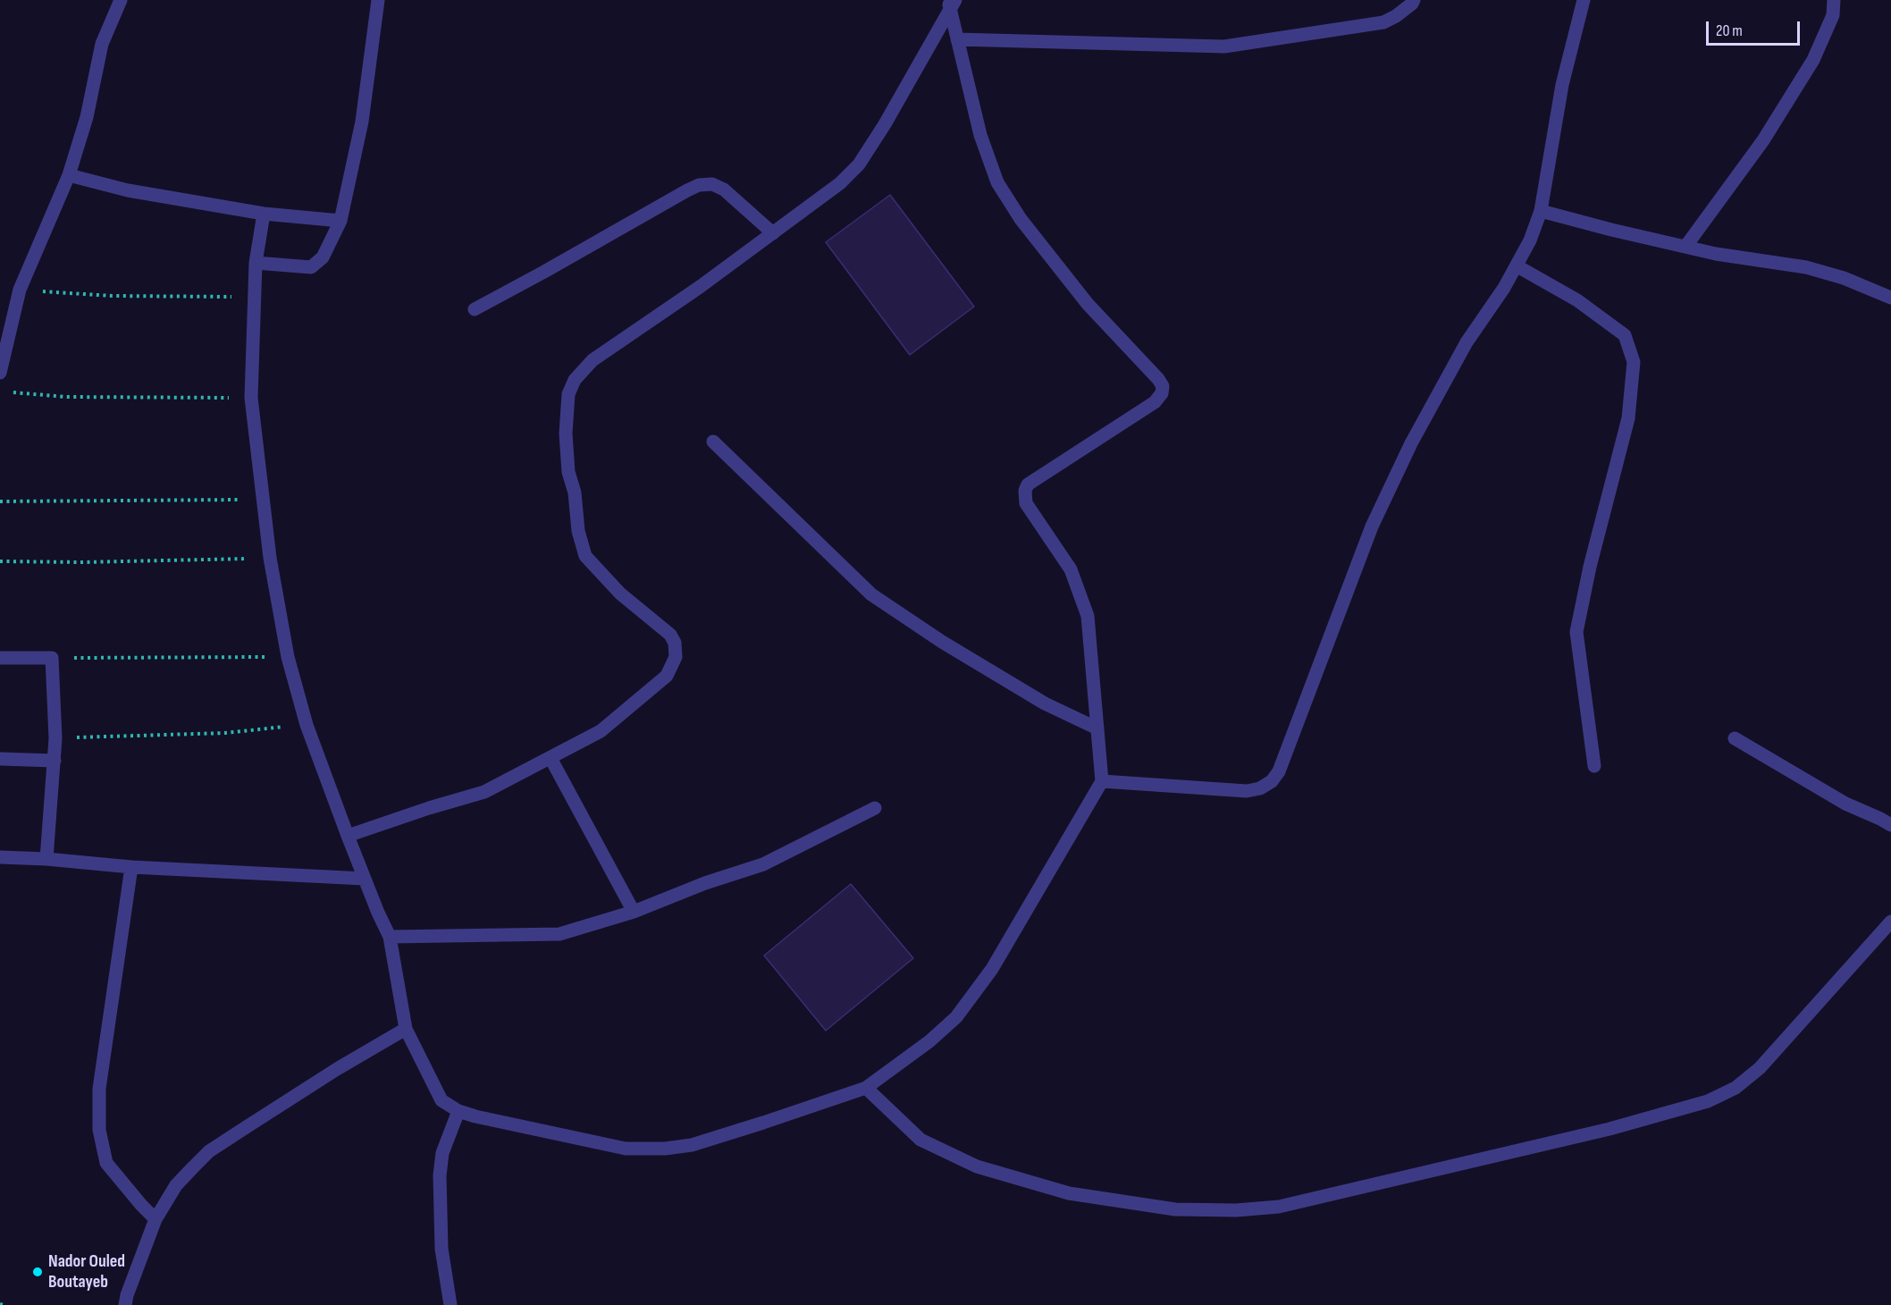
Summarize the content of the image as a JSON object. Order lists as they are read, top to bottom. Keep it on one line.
{"places":["Nador Ouled Boutayeb"],"scale_bar":"20 m"}
